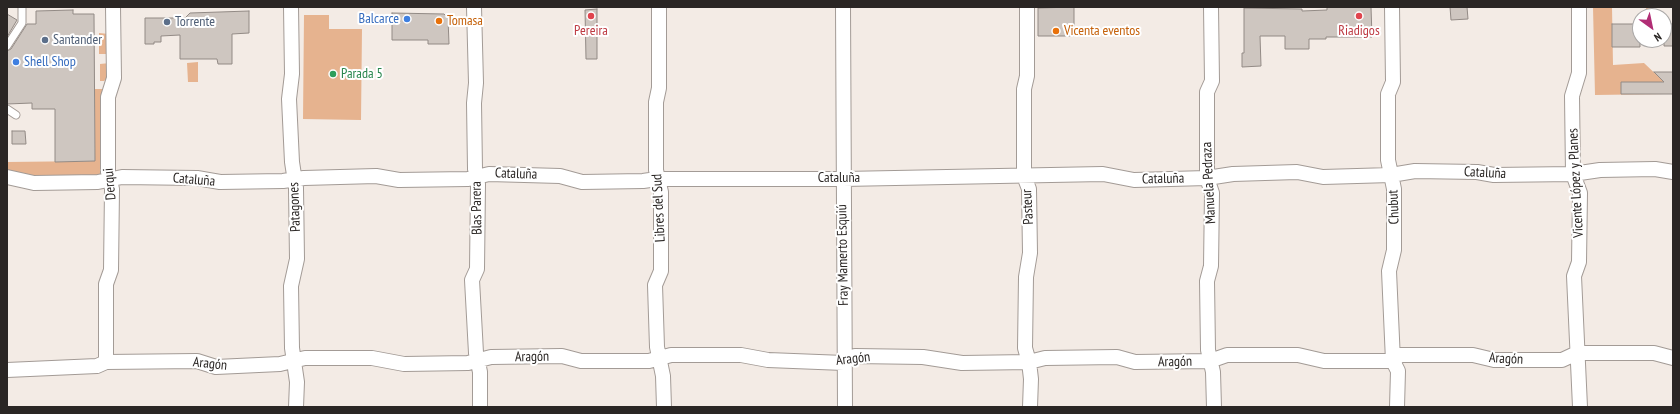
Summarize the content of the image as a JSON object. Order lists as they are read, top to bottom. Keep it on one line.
{"streets":{"street":["Cataluña","Manuela Pedraza","Vicente López y Planes","Derqui","Patagones","Pasteur","Chubut","Blas Parera","Libres del Sud","Fray Mamerto Esquiú","Aragón"]},"crossings":[["Cataluña","Manuela Pedraza"],["Cataluña","Vicente López y Planes"],["Cataluña","Derqui"],["Cataluña","Patagones"],["Cataluña","Pasteur"],["Cataluña","Chubut"],["Cataluña","Blas Parera"],["Cataluña","Libres del Sud"],["Cataluña","Fray Mamerto Esquiú"],["Manuela Pedraza","Aragón"],["Vicente López y Planes","Aragón"],["Derqui","Aragón"],["Patagones","Aragón"],["Pasteur","Aragón"],["Chubut","Aragón"],["Blas Parera","Aragón"],["Libres del Sud","Aragón"],["Fray Mamerto Esquiú","Aragón"]],"places":["Pereira","Riadigos","Balcarce","Tomasa","Torrente","Vicenta eventos","Santander","Shell Shop","Parada 5"],"north":"bottom right"}
